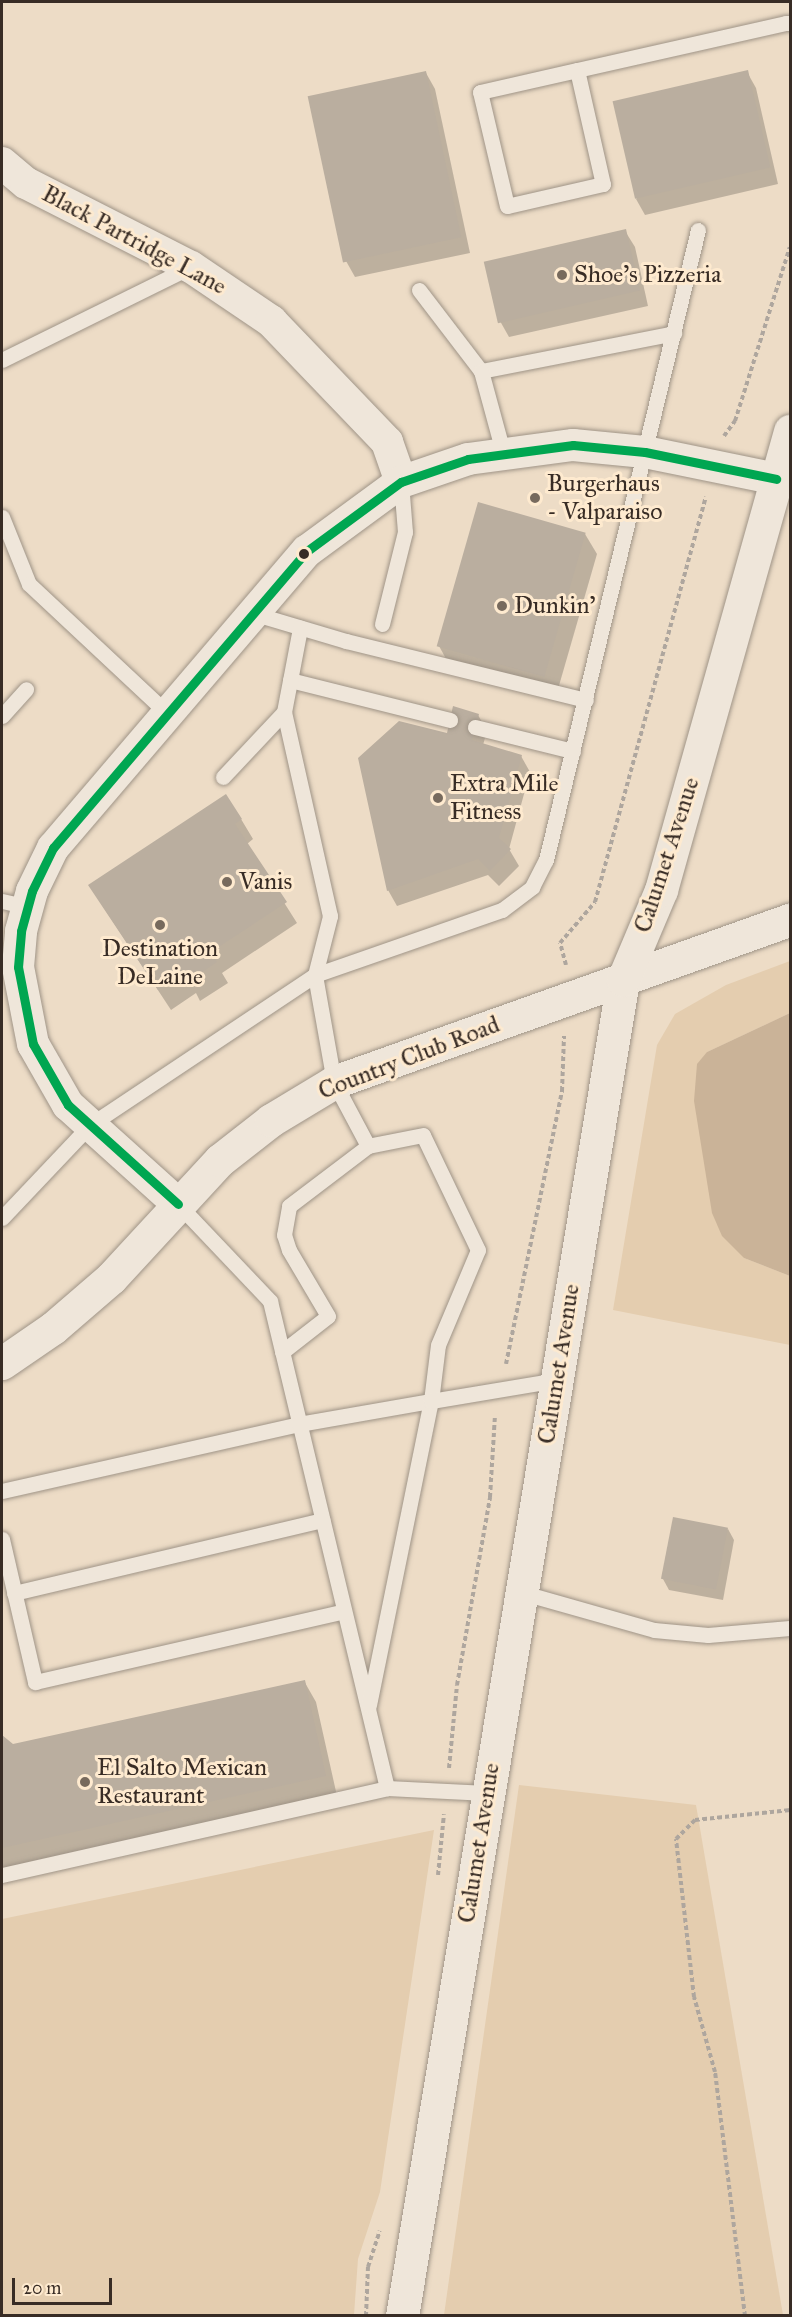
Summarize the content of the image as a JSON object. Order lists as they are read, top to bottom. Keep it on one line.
{"streets":{"main road":["Calumet Avenue","Country Club Road"],"street":["Black Partridge Lane"]},"crossings":[["Calumet Avenue","Country Club Road"]],"places":["Shoe's Pizzeria","Burgerhaus - Valparaiso","Dunkin'","Extra Mile Fitness","Vanis","Destination DeLaine","El Salto Mexican Restaurant"],"scale_bar":"20 m"}
